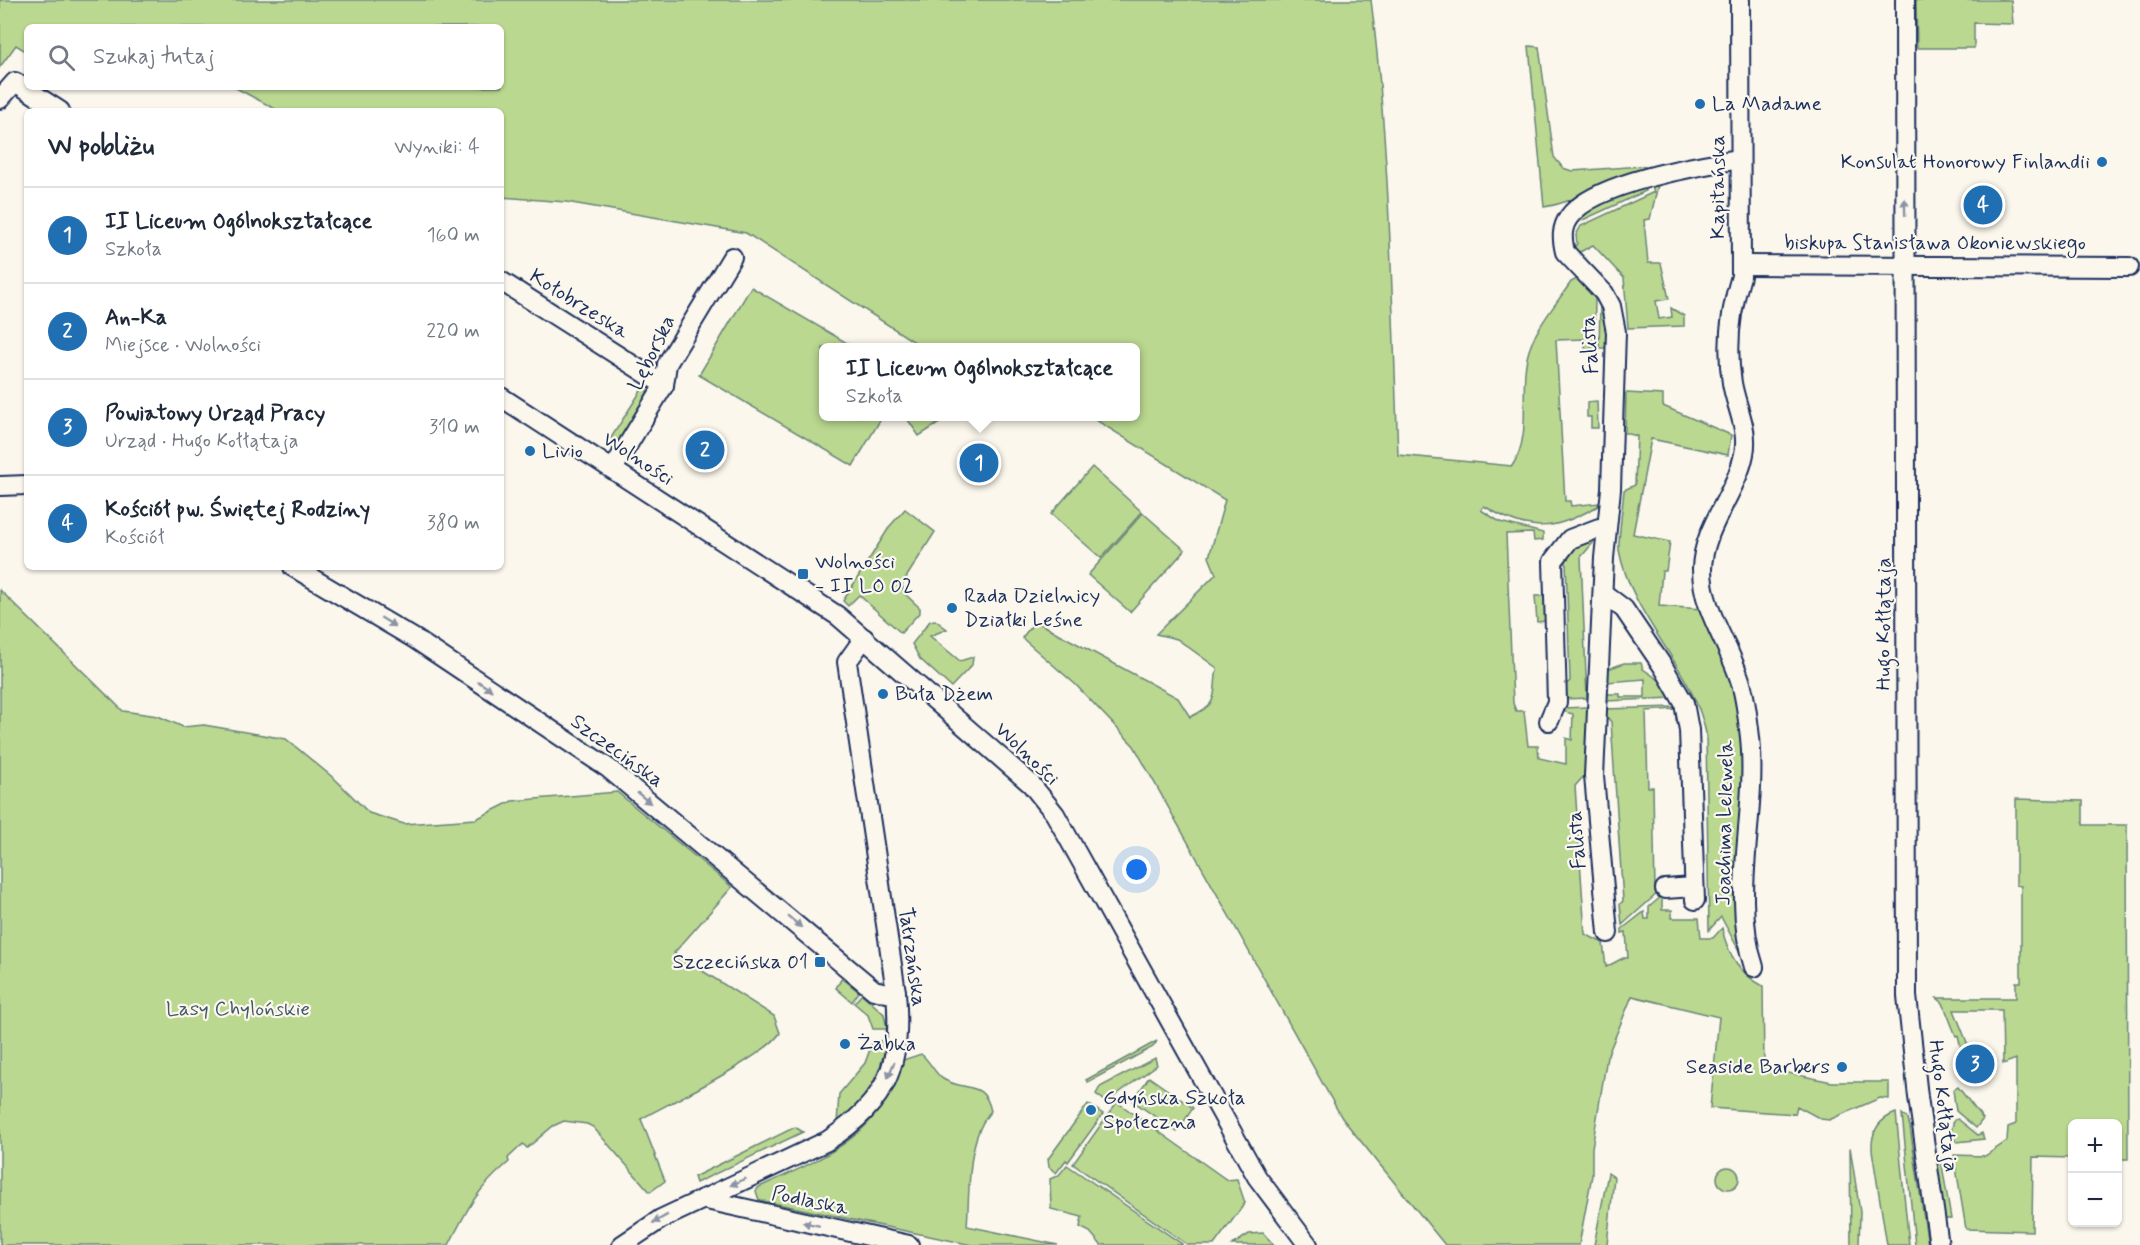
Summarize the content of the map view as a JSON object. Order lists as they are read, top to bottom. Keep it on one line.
{"streets":{"street":["Kapitańska","biskupa Stanisława Okoniewskiego","Kołobrzeska","Falista","Lęborska","Wolności","Hugo Kołłątaja","Szczecińska","Joachima Lelewela","Tatrzańska","Podlaska"]},"crossings":[["Kapitańska","biskupa Stanisława Okoniewskiego"],["Kapitańska","Falista"],["Kapitańska","Joachima Lelewela"],["biskupa Stanisława Okoniewskiego","Hugo Kołłątaja"],["biskupa Stanisława Okoniewskiego","Joachima Lelewela"],["Kołobrzeska","Lęborska"],["Falista","Joachima Lelewela"],["Lęborska","Wolności"],["Wolności","Tatrzańska"],["Szczecińska","Tatrzańska"],["Tatrzańska","Podlaska"]],"one_way":["Szczecińska","Tatrzańska","Podlaska"],"parks":["Lasy Chylońskie"],"places":{"other":["La Madame","Konsulat Honorowy Finlandii","Livio","Rada Dzielnicy Działki Leśne","Buła Dżem","Żabka","Seaside Barbers","Gdyńska Szkoła Społeczna"],"transit":["Wolności - II LO 02","Szczecińska 01"]},"page":{"search":"Szukaj tutaj","heading":["W pobliżu","Wyniki: 4"],"pins":["4","2","1","3"],"list":[{"mark":"1","name":"II Liceum Ogólnokształcące","note":"Szkoła","value":"160 m"},{"mark":"2","name":"An-Ka","note":"Miejsce · Wolności","value":"220 m"},{"mark":"3","name":"Powiatowy Urząd Pracy","note":"Urząd · Hugo Kołłątaja","value":"310 m"},{"mark":"4","name":"Kościół pw. Świętej Rodziny","note":"Kościół","value":"380 m"}],"popup":["II Liceum Ogólnokształcące","Szkoła"],"map_buttons":["+","−"]}}
